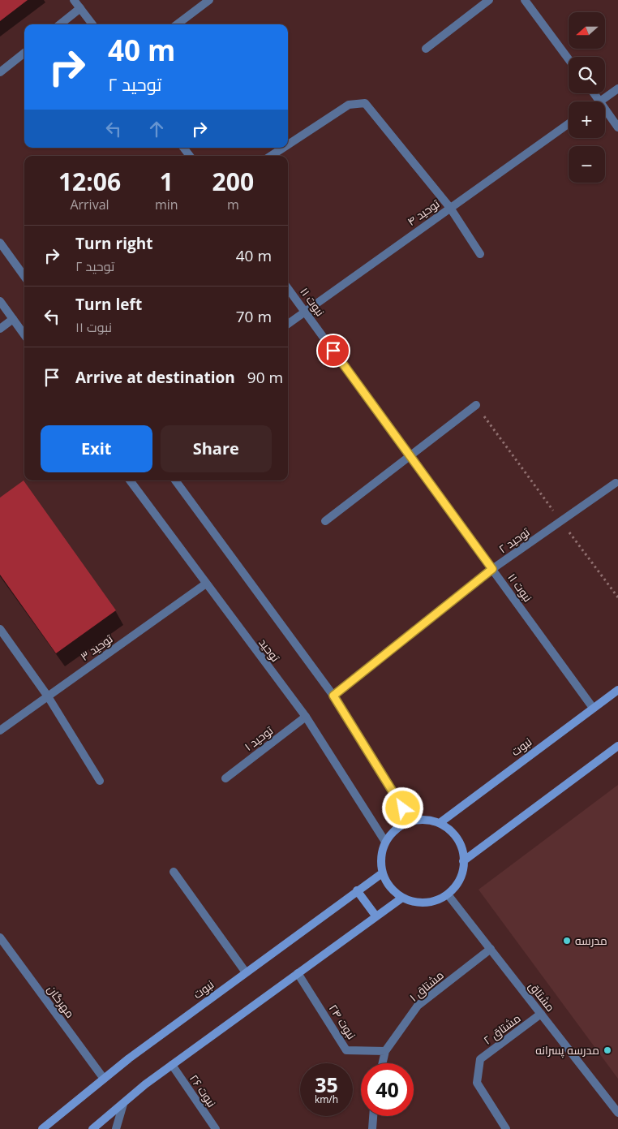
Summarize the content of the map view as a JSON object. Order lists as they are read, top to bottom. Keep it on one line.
{"streets":{"main road":["نبوت"],"street":["توحید ۴","نبوت ۱۱","توحید ۲","توحید ۳","توحید","توحید ۱","مشتاق ۱","مشتاق","مهرگان","نبوت ۲۴","مشتاق ۲","نبوت ۲۶"]},"crossings":[["توحید ۴","نبوت ۱۱"],["نبوت ۱۱","توحید ۲"],["نبوت ۱۱","نبوت"],["توحید ۳","توحید"],["توحید","توحید ۱"],["توحید","نبوت"],["توحید","مشتاق"],["نبوت","مشتاق"],["نبوت","مهرگان"],["مشتاق ۱","مشتاق"],["مشتاق ۱","نبوت ۲۴"],["مشتاق","مشتاق ۲"]],"places":["مدرسه","مدرسه پسرانه"],"north":"left","page":{"map_buttons":["+","−"],"turn":["40 m","توحید ۲"],"eta":["12:06","Arrival","1","min","200","m"],"list":[{"name":"Turn right","note":"توحید ۲","value":"40 m"},{"name":"Turn left","note":"نبوت ۱۱","value":"70 m"},{"name":"Arrive at destination","value":"90 m"}],"buttons":["Exit","Share"],"speed":"35 km/h","limit":"40"}}
